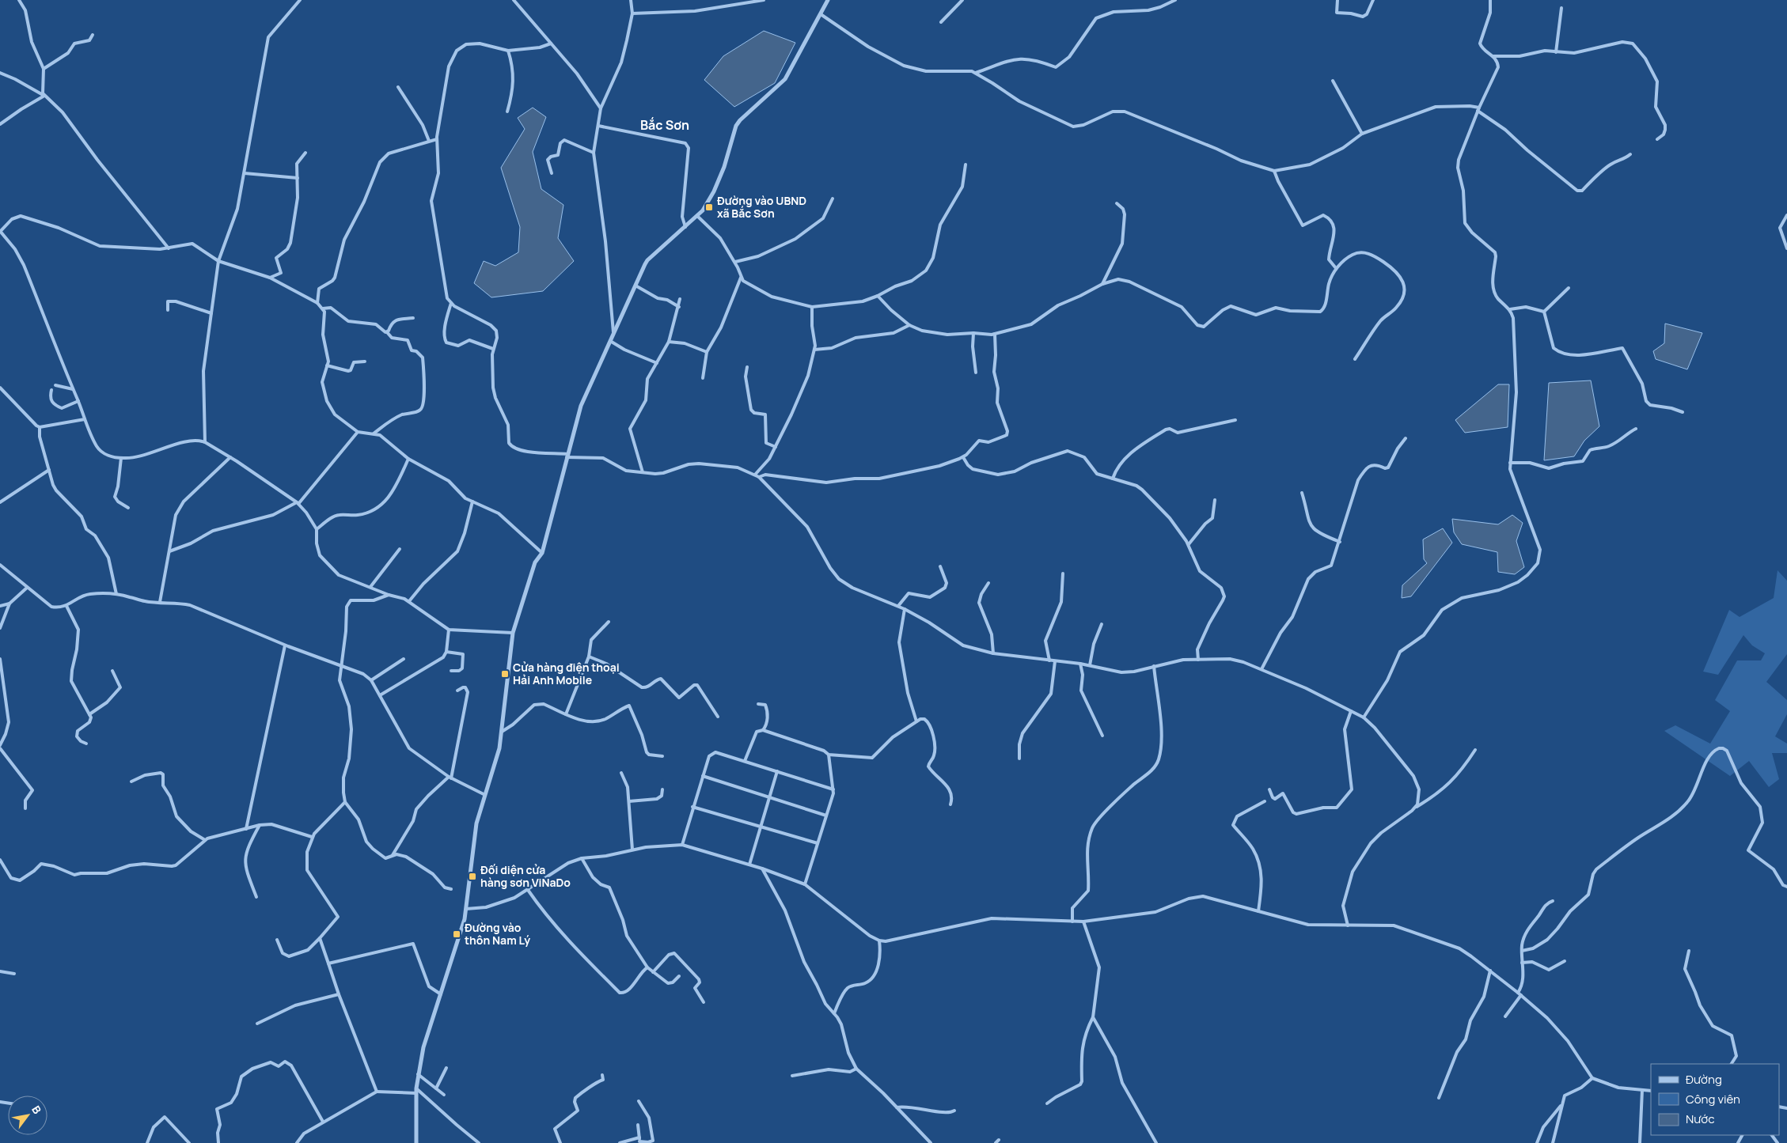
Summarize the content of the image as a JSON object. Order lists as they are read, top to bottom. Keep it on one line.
{"districts":["Bắc Sơn"],"places":{"transit":["Đường vào UBND xã Bắc Sơn","Cửa hàng điện thoại Hải Anh Mobile","Đối diện cửa hàng sơn ViNaDo","Đường vào thôn Nam Lý"]},"legend":["Đường","Công viên","Nước"],"north":"top right"}
